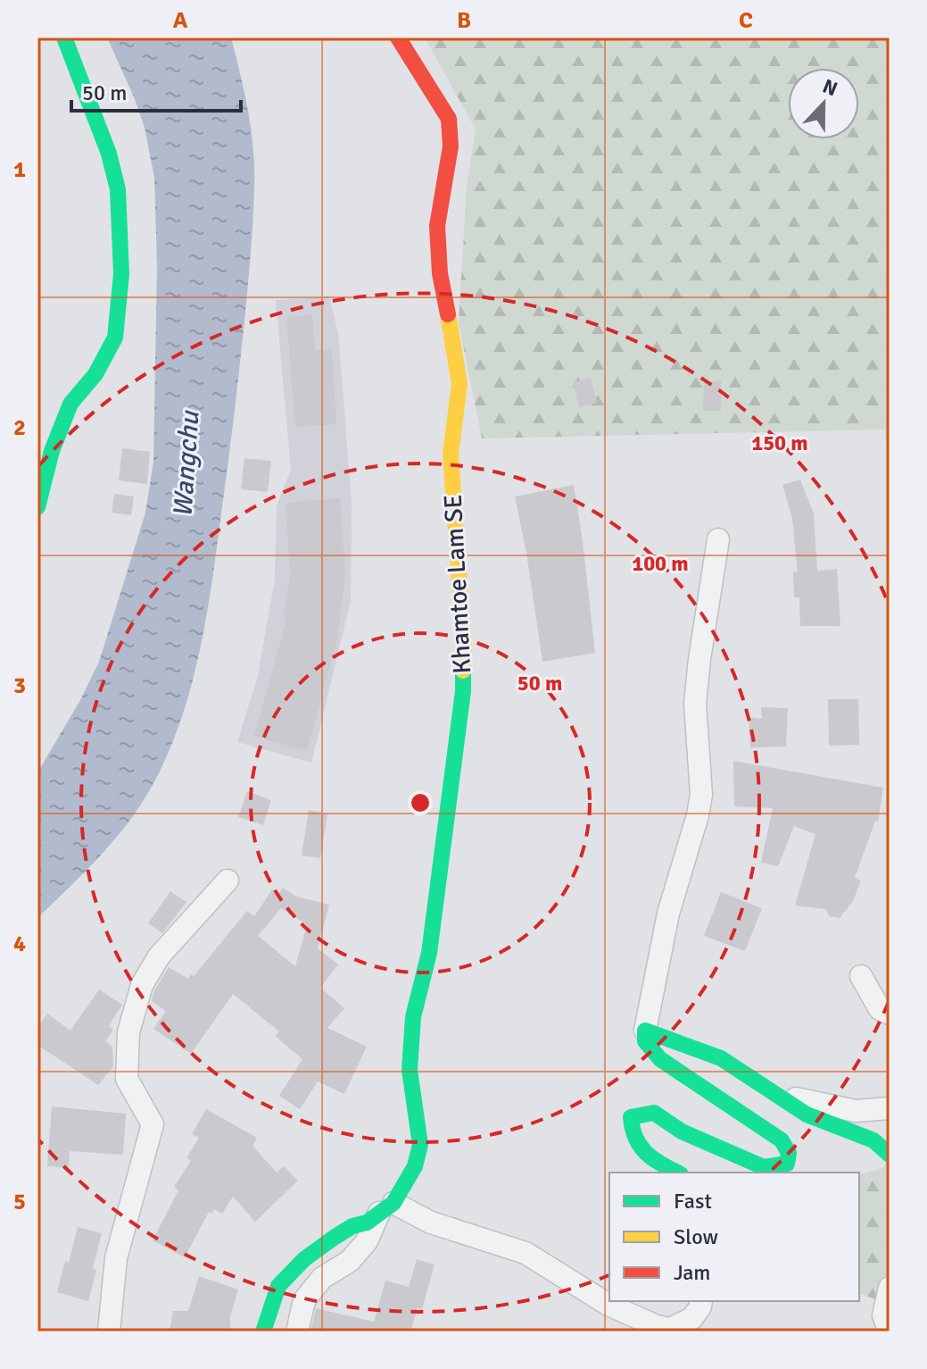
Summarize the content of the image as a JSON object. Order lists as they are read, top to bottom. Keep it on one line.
{"streets":{"main road":["Khamtoe Lam SE"]},"water":["Wangchu"],"legend":["Fast","Slow","Jam"],"scale_bar":"50 m","north":"top","grid":{"columns":["A","B","C"],"rows":["1","2","3","4","5"]},"rings":["150 m","100 m","50 m"]}
